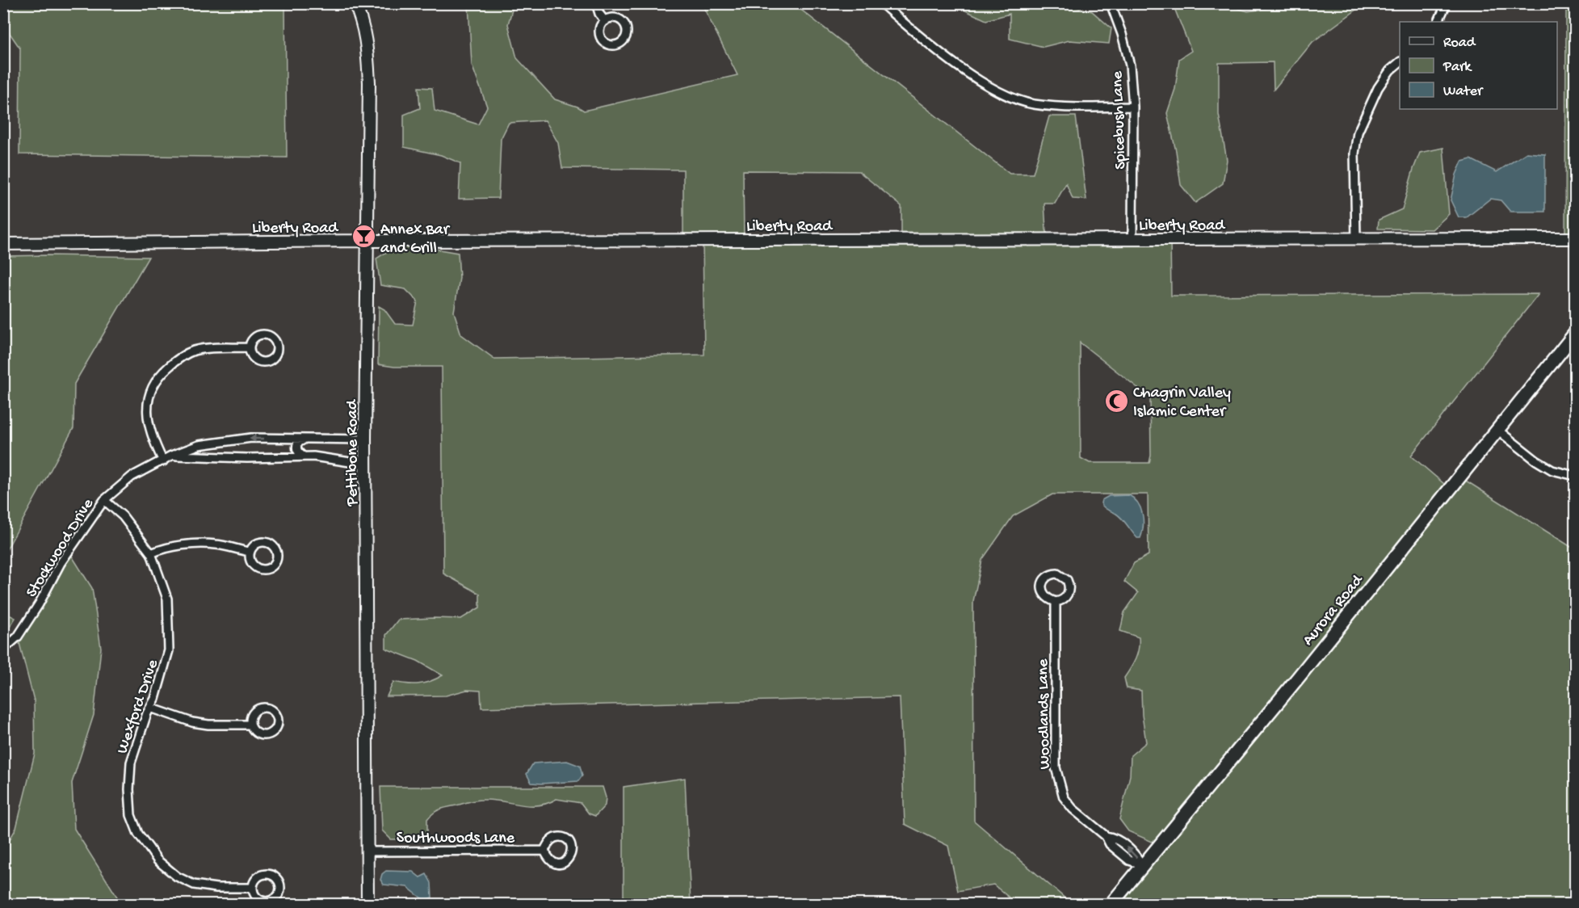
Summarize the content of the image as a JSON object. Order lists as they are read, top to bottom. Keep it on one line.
{"streets":{"main road":["Aurora Road"],"street":["Spicebush Lane","Liberty Road","Pettibone Road","Stockwood Drive","Wexford Drive","Woodlands Lane","Southwoods Lane"]},"crossings":[["Spicebush Lane","Liberty Road"],["Liberty Road","Pettibone Road"],["Pettibone Road","Stockwood Drive"],["Pettibone Road","Southwoods Lane"],["Stockwood Drive","Wexford Drive"],["Aurora Road","Woodlands Lane"]],"places":{"bar":["Annex Bar and Grill"],"mosque":["Chagrin Valley Islamic Center"]},"legend":["Road","Park","Water"]}
